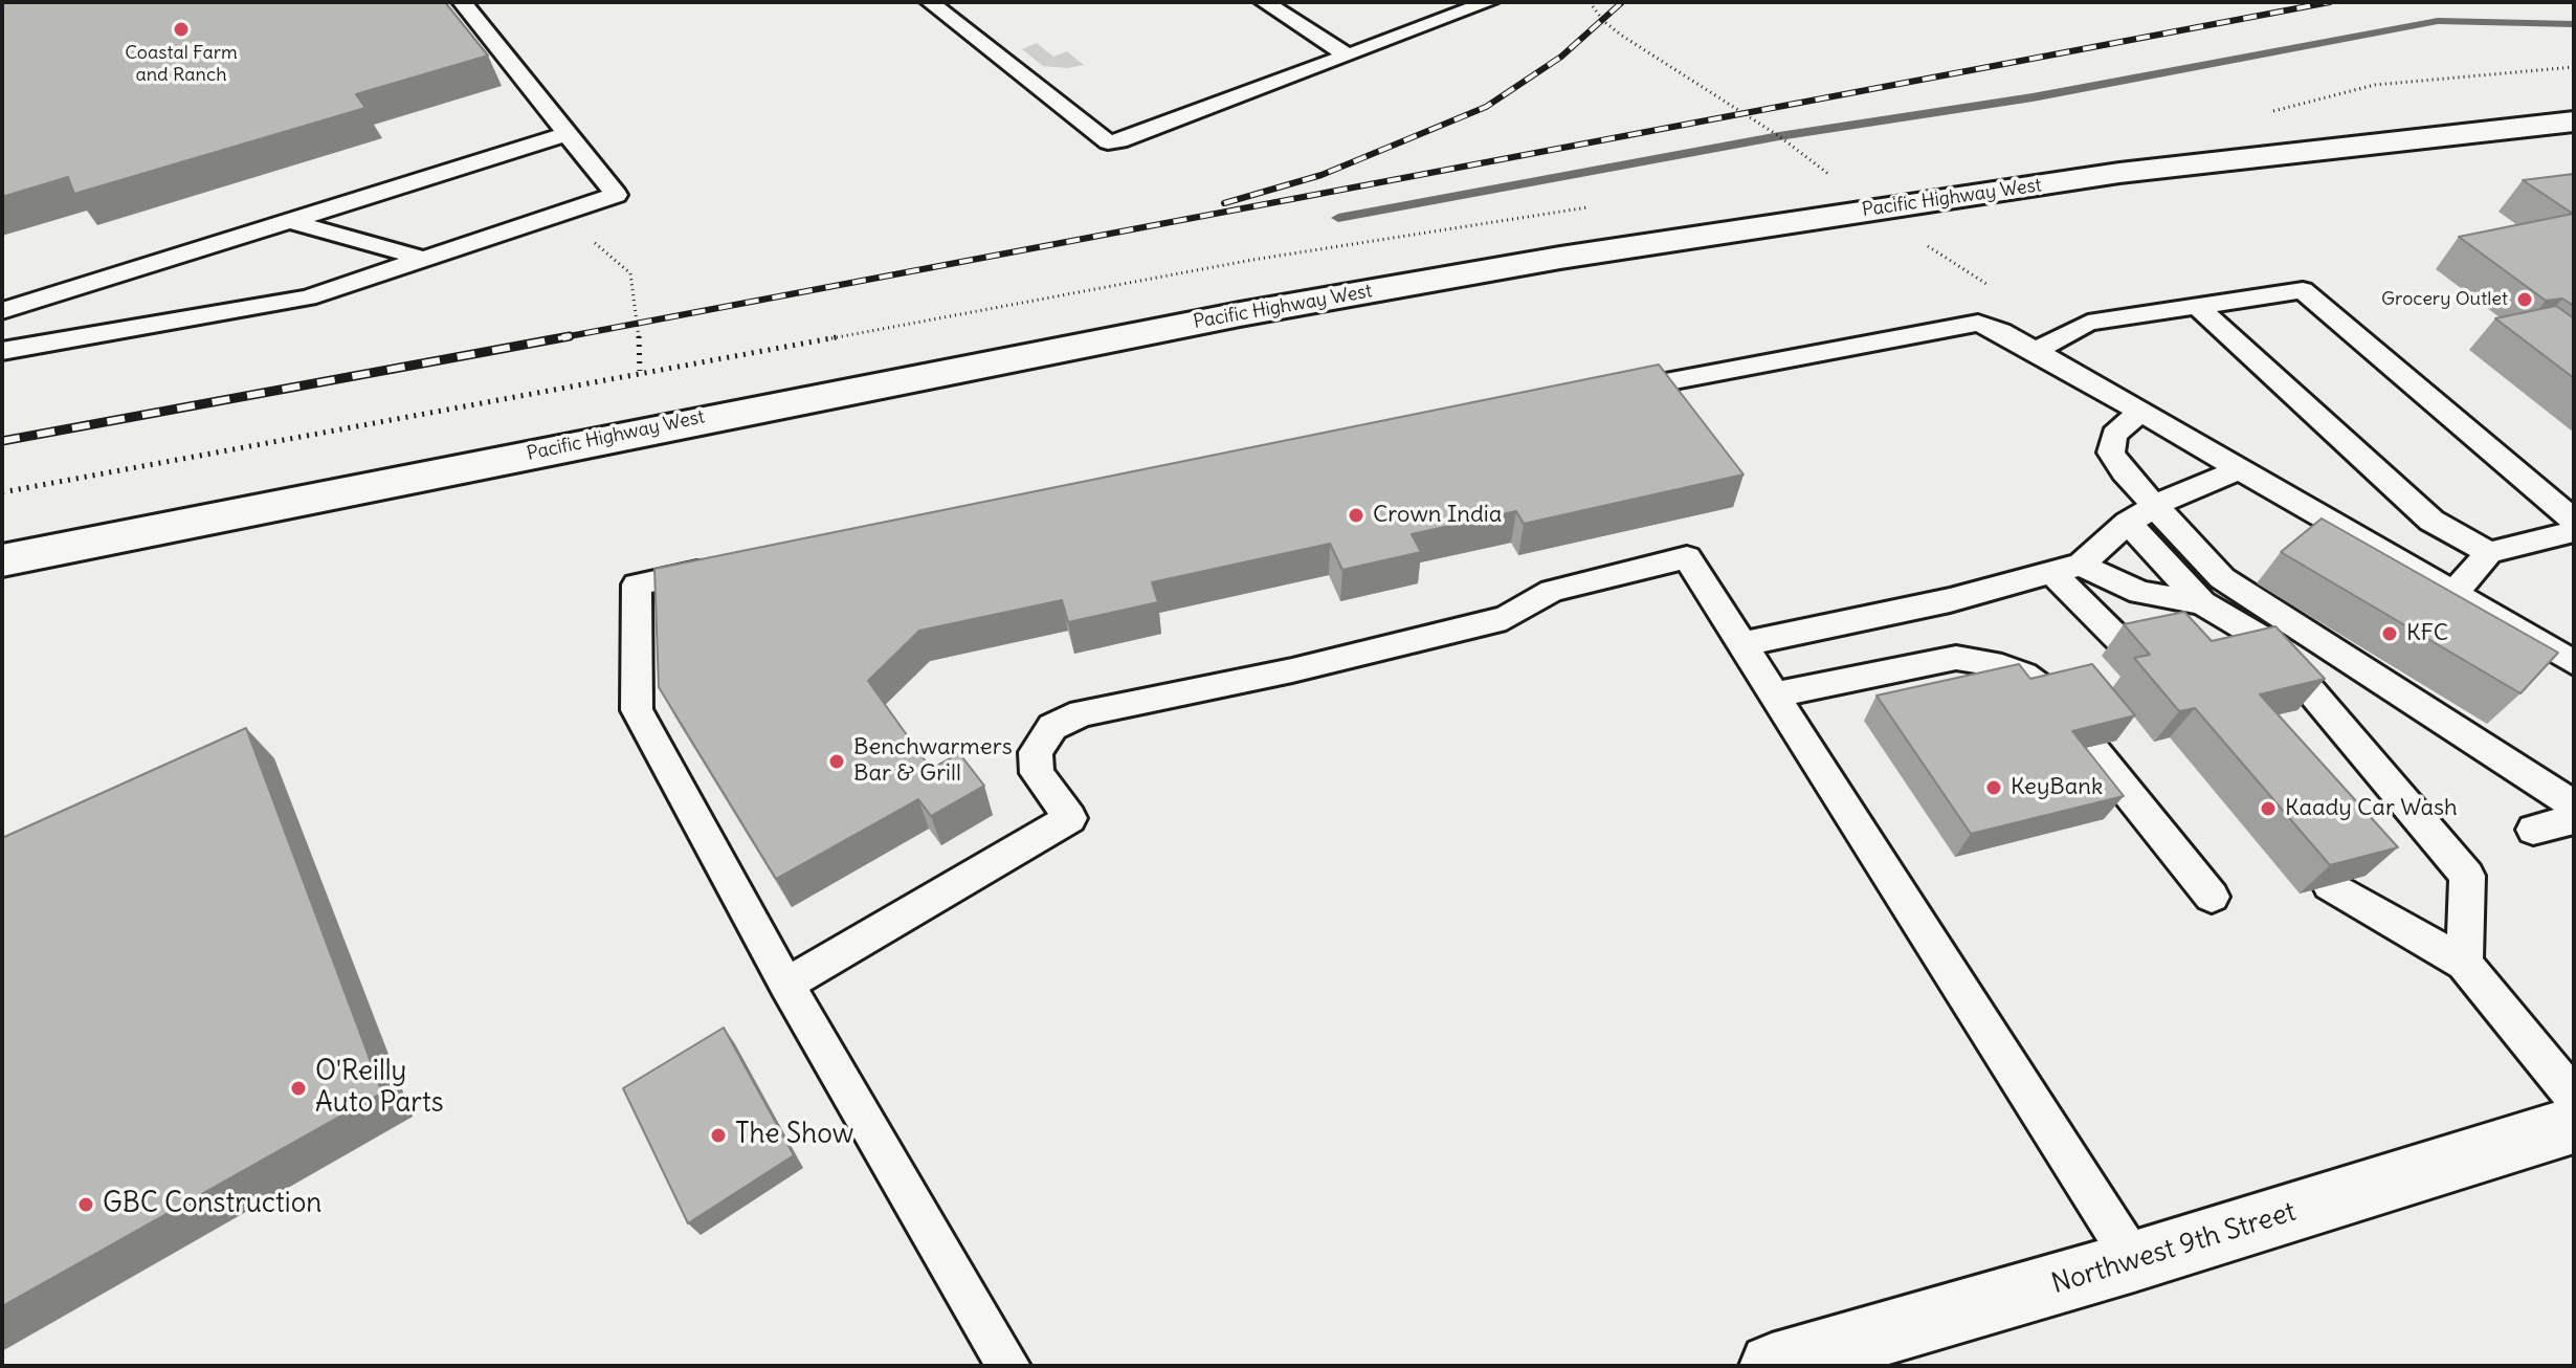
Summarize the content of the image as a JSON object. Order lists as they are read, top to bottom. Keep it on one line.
{"streets":{"main road":["Pacific Highway West","Northwest 9th Street"]},"places":["Coastal Farm and Ranch","Grocery Outlet","Crown India","KFC","Benchwarmers Bar & Grill","KeyBank","Kaady Car Wash","O'Reilly Auto Parts","The Show","GBC Construction"]}
